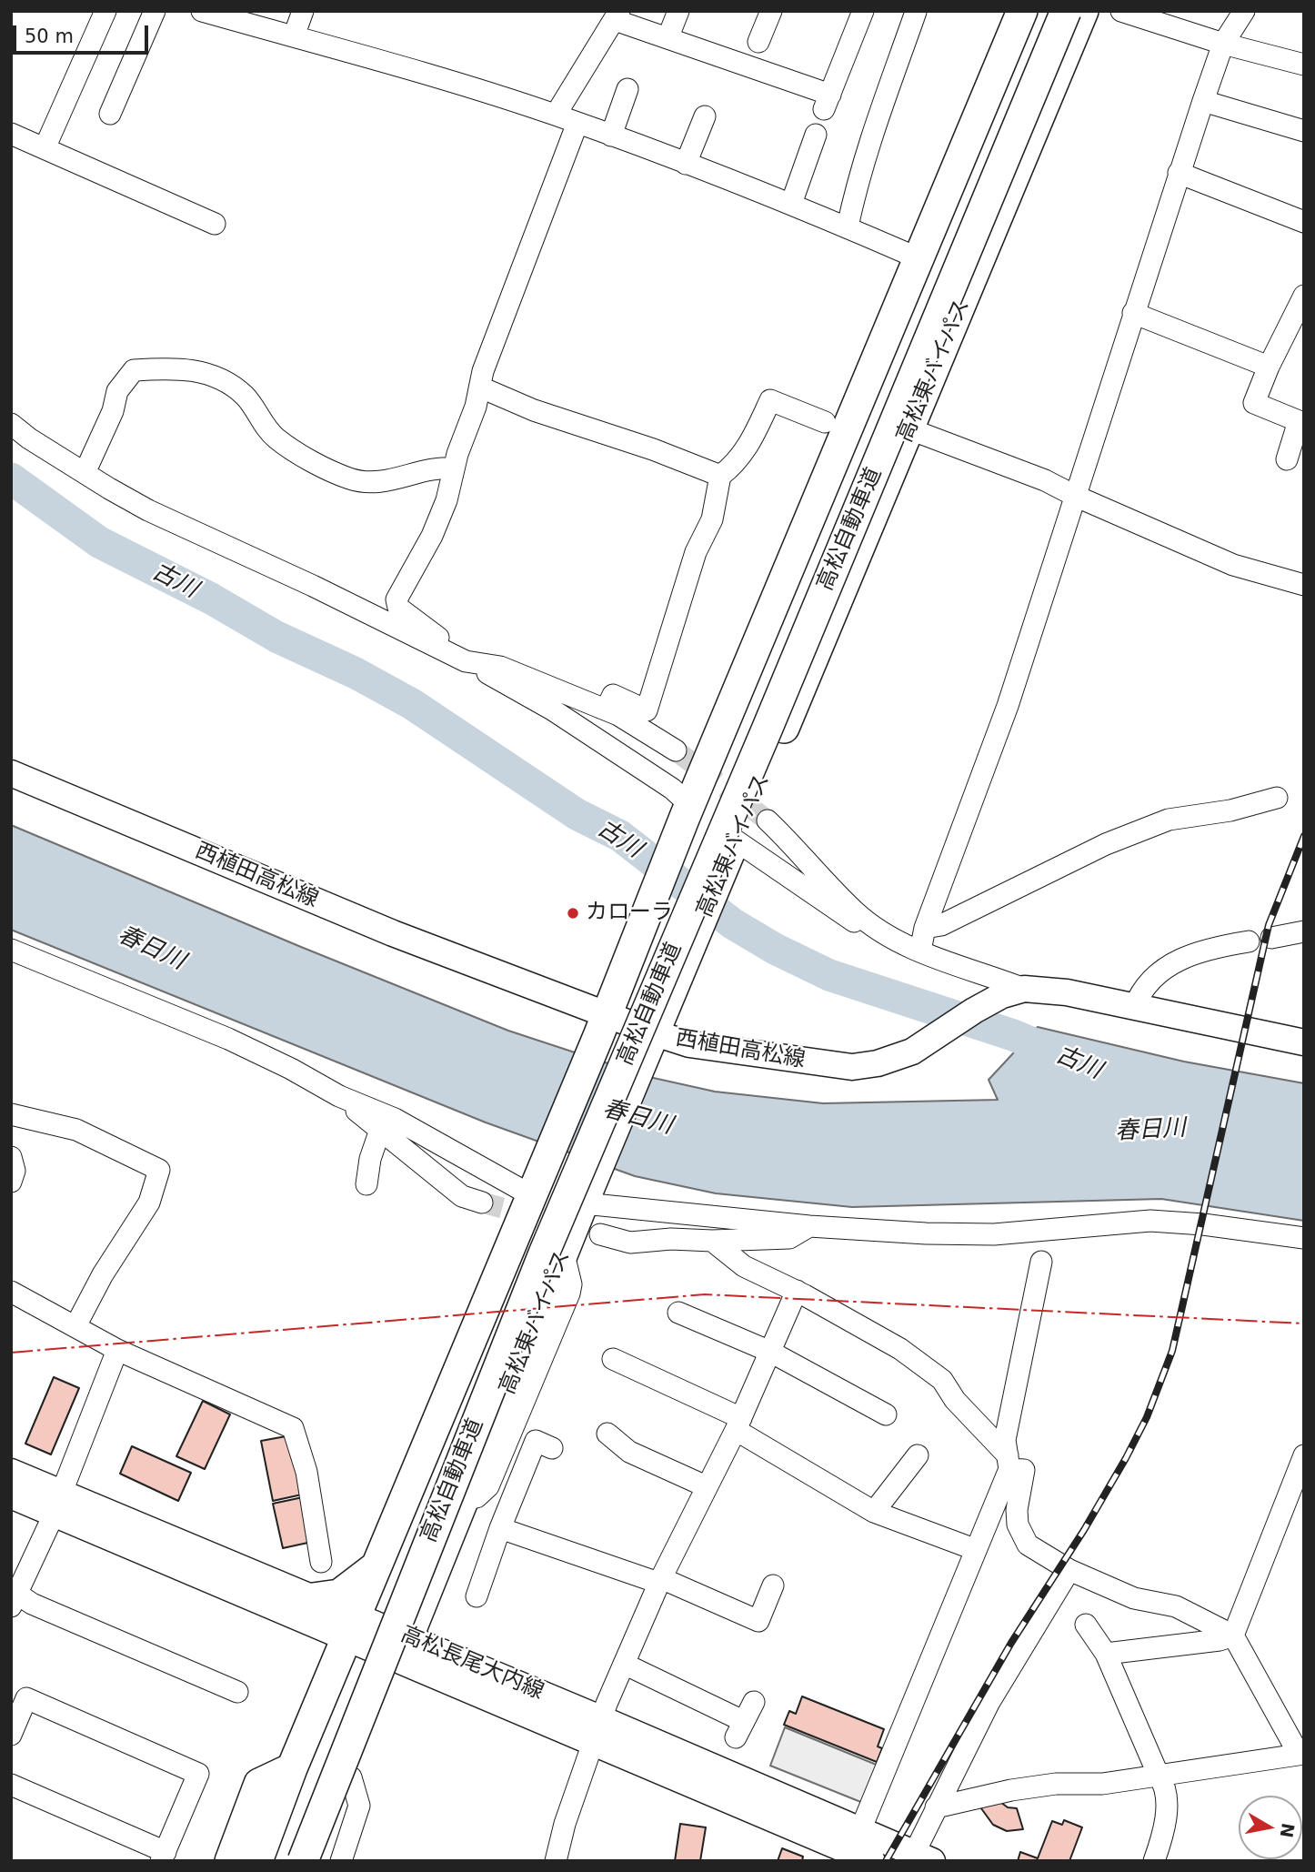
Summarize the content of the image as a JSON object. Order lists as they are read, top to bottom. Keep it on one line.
{"streets":{"highway":["高松東バイパス","高松自動車道"],"main road":["西植田高松線","高松長尾大内線"]},"crossings":[["高松東バイパス","西植田高松線"],["高松東バイパス","高松長尾大内線"]],"water":["古川","春日川"],"places":["カローラ"],"scale_bar":"50 m","north":"right"}
